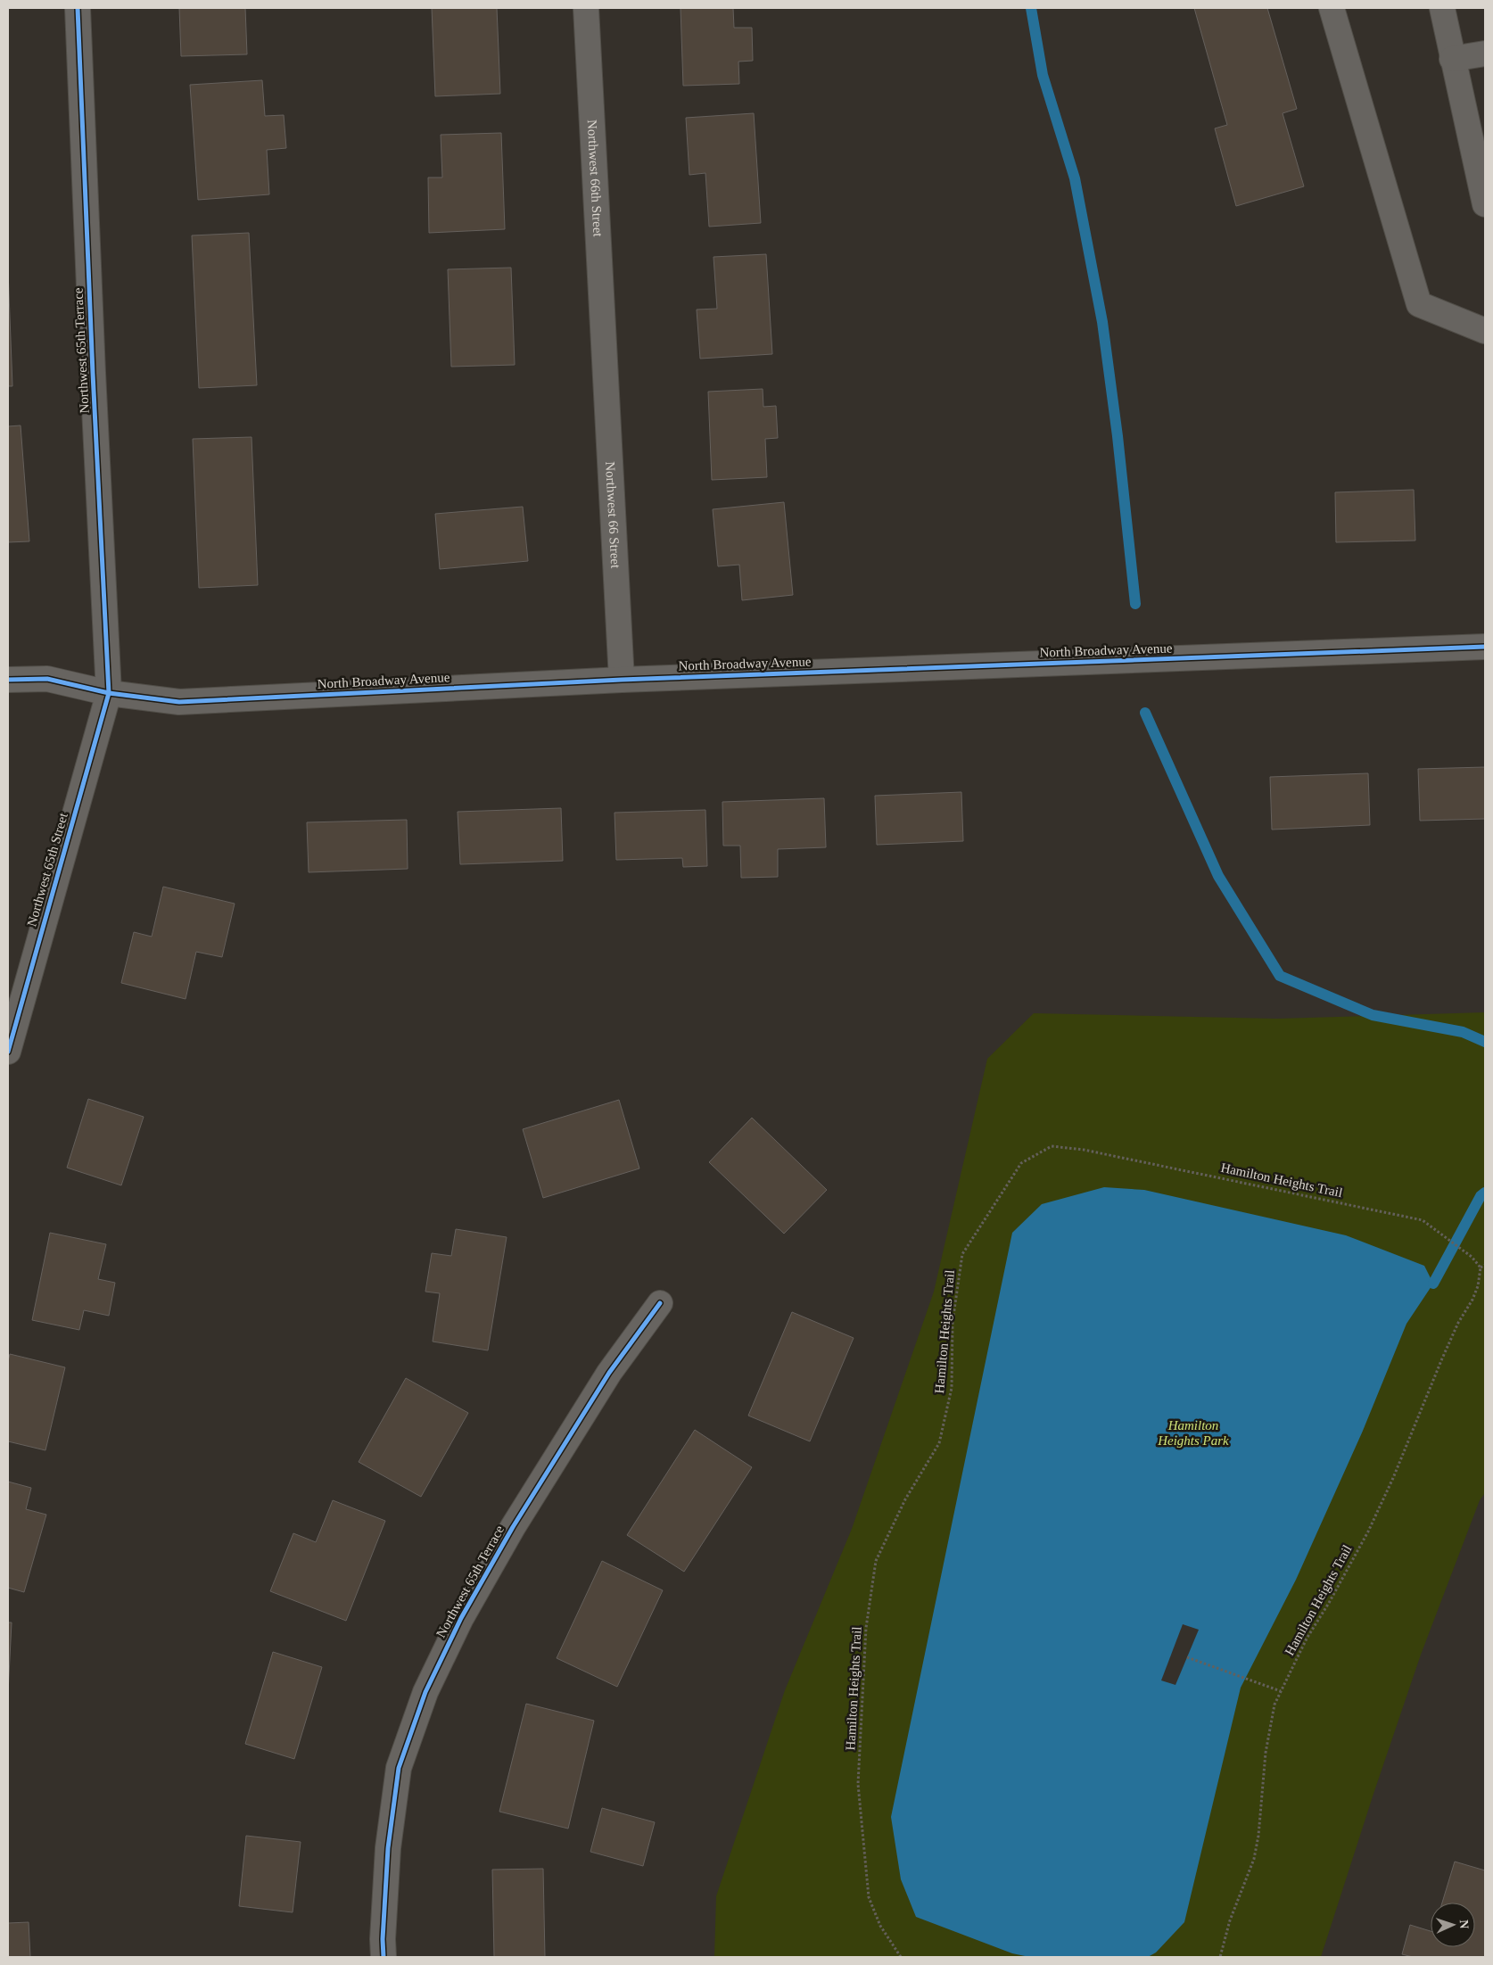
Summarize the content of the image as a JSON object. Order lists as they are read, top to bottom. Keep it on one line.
{"streets":{"street":["Northwest 66th Street","Northwest 65th Terrace","Northwest 66 Street","North Broadway Avenue","Northwest 65th Street"],"path":["Hamilton Heights Trail"]},"crossings":[["Northwest 66th Street","Northwest 66 Street"],["Northwest 65th Terrace","North Broadway Avenue"],["Northwest 65th Terrace","Northwest 65th Street"],["Northwest 66 Street","North Broadway Avenue"],["North Broadway Avenue","Northwest 65th Street"]],"parks":["Hamilton Heights Park"],"north":"right"}
